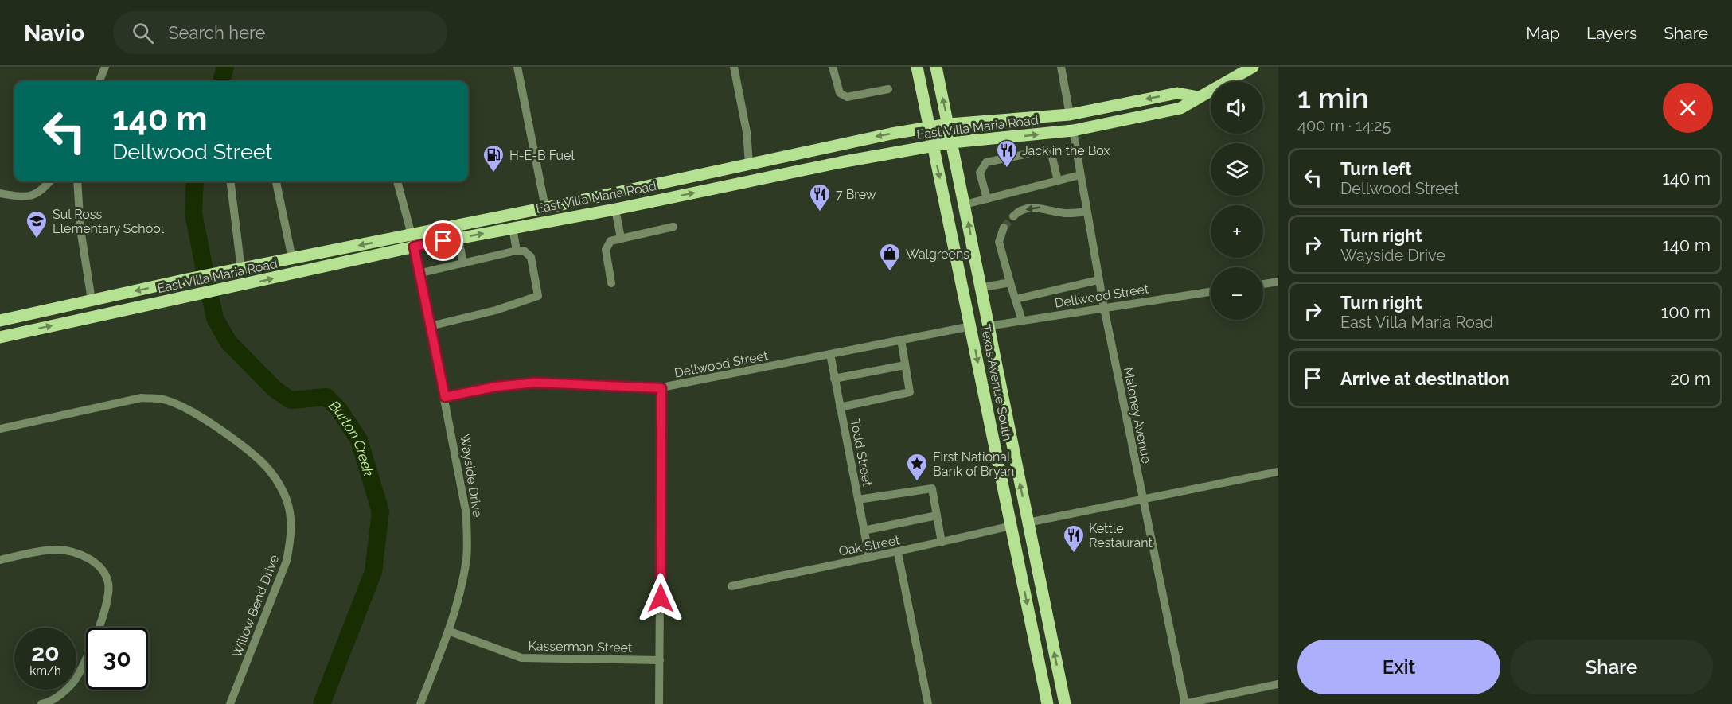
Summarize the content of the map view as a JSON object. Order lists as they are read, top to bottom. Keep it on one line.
{"streets":{"main road":["East Villa Maria Road","Texas Avenue South"],"street":["Dellwood Street","Maloney Avenue","Todd Street","Wayside Drive","Oak Street","Willow Bend Drive","Kasserman Street"]},"crossings":[["East Villa Maria Road","Texas Avenue South"],["East Villa Maria Road","Maloney Avenue"],["East Villa Maria Road","Wayside Drive"],["Dellwood Street","Texas Avenue South"],["Dellwood Street","Maloney Avenue"],["Dellwood Street","Todd Street"],["Dellwood Street","Wayside Drive"],["Texas Avenue South","Oak Street"],["Todd Street","Oak Street"],["Wayside Drive","Kasserman Street"]],"water":["Burton Creek"],"places":{"restaurant":["Jack in the Box","7 Brew","Kettle Restaurant"],"fuel station":["H-E-B Fuel"],"school or university":["Sul Ross Elementary School"],"shop":["Walgreens"],"place":["First National Bank of Bryan"]},"page":{"header":"Navio","search":"Search here","nav":["Map","Layers","Share"],"heading":["1 min","400 m · 14:25"],"map_buttons":["+","−"],"turn":["140 m","Dellwood Street"],"list":[{"name":"Turn left","note":"Dellwood Street","value":"140 m"},{"name":"Turn right","note":"Wayside Drive","value":"140 m"},{"name":"Turn right","note":"East Villa Maria Road","value":"100 m"},{"name":"Arrive at destination","value":"20 m"}],"speed":"20 km/h","limit":"30","buttons":["Exit","Share"]}}
